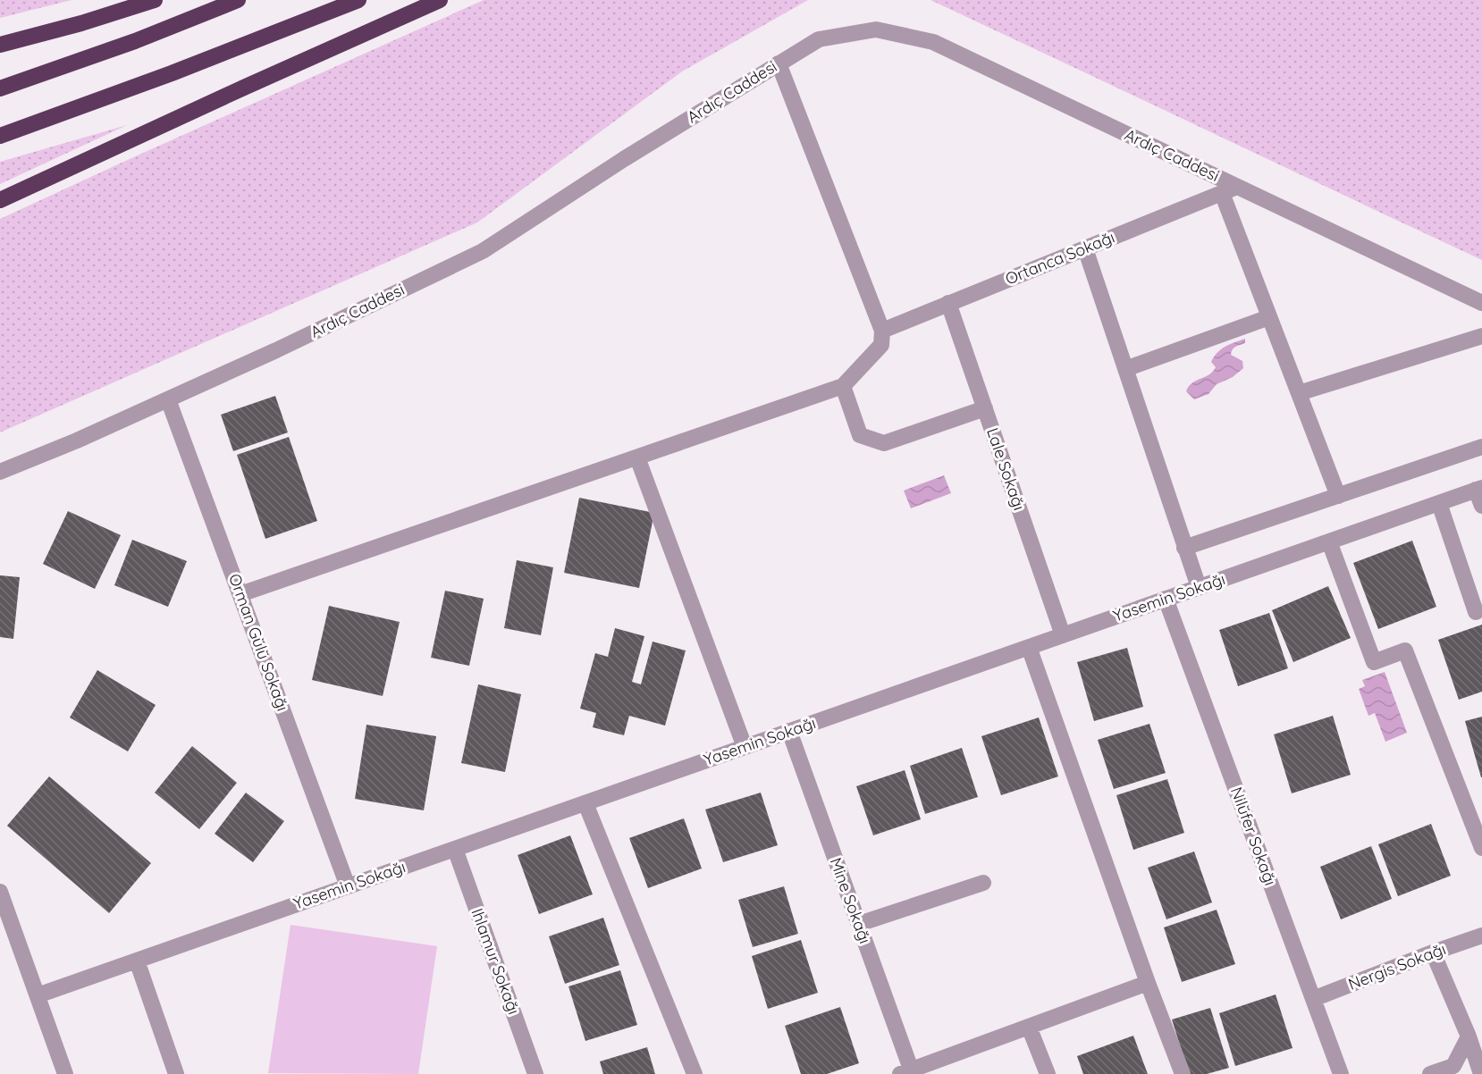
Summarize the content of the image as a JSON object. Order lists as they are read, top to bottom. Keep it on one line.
{"streets":{"street":["Ardıç Caddesi","Ortanca Sokağı","Lale Sokağı","Yasemin Sokağı","Orman Gülü Sokağı","Nilüfer Sokağı","Mine Sokağı","Ihlamur Sokağı","Nergis Sokağı"]},"crossings":[["Ardıç Caddesi","Ortanca Sokağı"],["Ardıç Caddesi","Orman Gülü Sokağı"],["Ortanca Sokağı","Lale Sokağı"],["Lale Sokağı","Yasemin Sokağı"],["Yasemin Sokağı","Orman Gülü Sokağı"],["Yasemin Sokağı","Nilüfer Sokağı"],["Yasemin Sokağı","Mine Sokağı"],["Yasemin Sokağı","Ihlamur Sokağı"],["Nilüfer Sokağı","Nergis Sokağı"]]}
